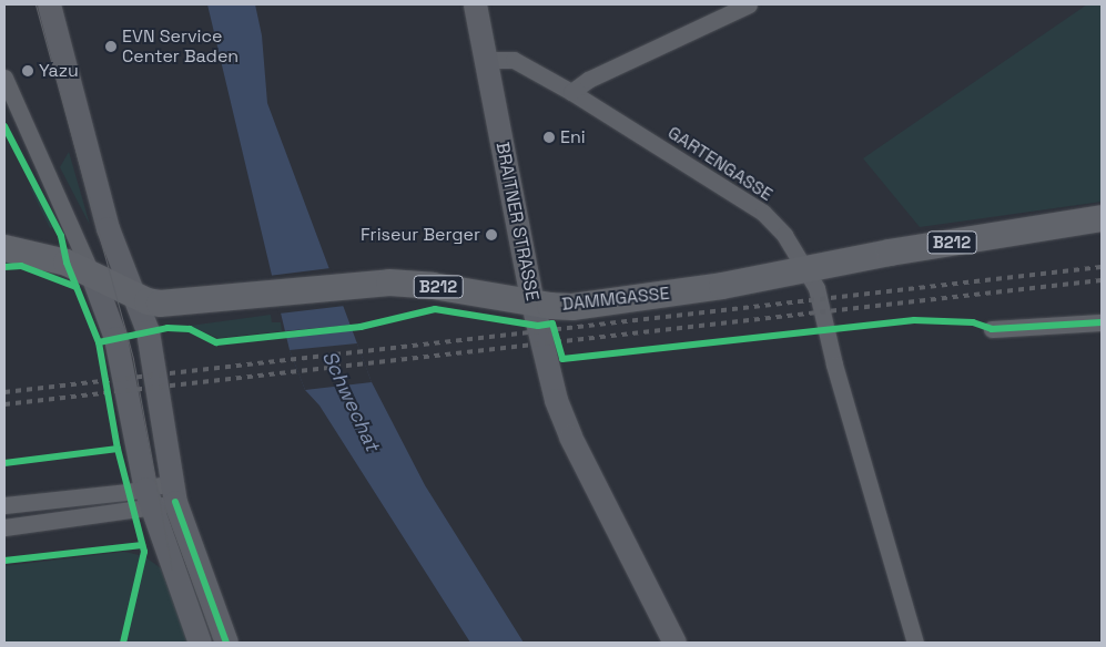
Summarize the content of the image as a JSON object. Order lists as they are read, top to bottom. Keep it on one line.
{"streets":{"main road":["B212","DAMMGASSE"],"street":["GARTENGASSE","BRAITNER STRASSE"]},"crossings":[["GARTENGASSE","BRAITNER STRASSE"],["GARTENGASSE","DAMMGASSE"],["BRAITNER STRASSE","DAMMGASSE"]],"water":["Schwechat"],"places":["EVN Service Center Baden","Yazu","Eni","Friseur Berger"]}
